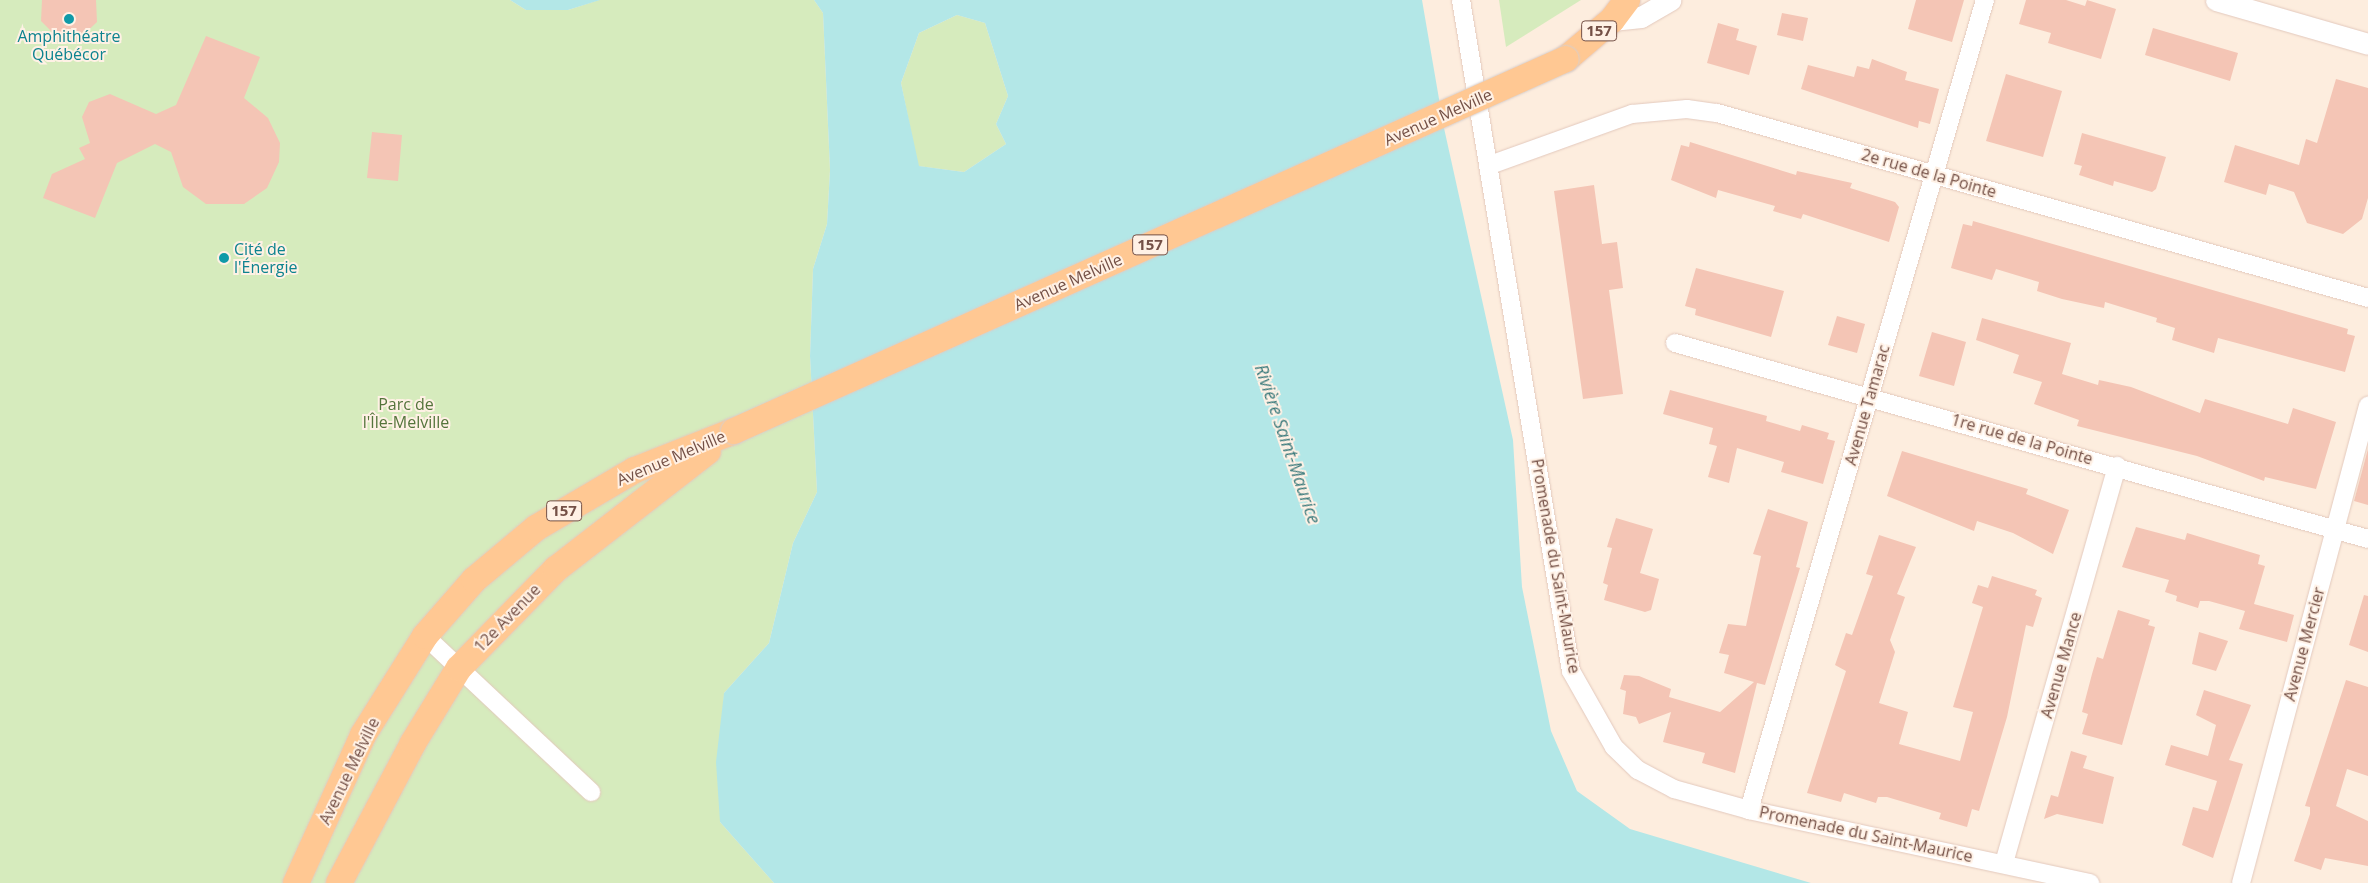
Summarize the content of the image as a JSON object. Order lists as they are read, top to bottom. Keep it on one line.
{"streets":{"main road":["157","Avenue Melville","12e Avenue"],"street":["2e rue de la Pointe","Avenue Tamarac","1re rue de la Pointe","Promenade du Saint-Maurice","Avenue Mercier","Avenue Mance"]},"crossings":[["157","12e Avenue"],["Avenue Melville","12e Avenue"],["2e rue de la Pointe","Avenue Tamarac"],["2e rue de la Pointe","Promenade du Saint-Maurice"],["Avenue Tamarac","1re rue de la Pointe"],["Avenue Tamarac","Promenade du Saint-Maurice"],["1re rue de la Pointe","Avenue Mercier"],["1re rue de la Pointe","Avenue Mance"],["Promenade du Saint-Maurice","Avenue Mance"]],"water":["Rivière Saint-Maurice"],"parks":["Parc de l'Île-Melville"],"places":["Amphithéatre Québécor","Cité de l'Énergie"]}
